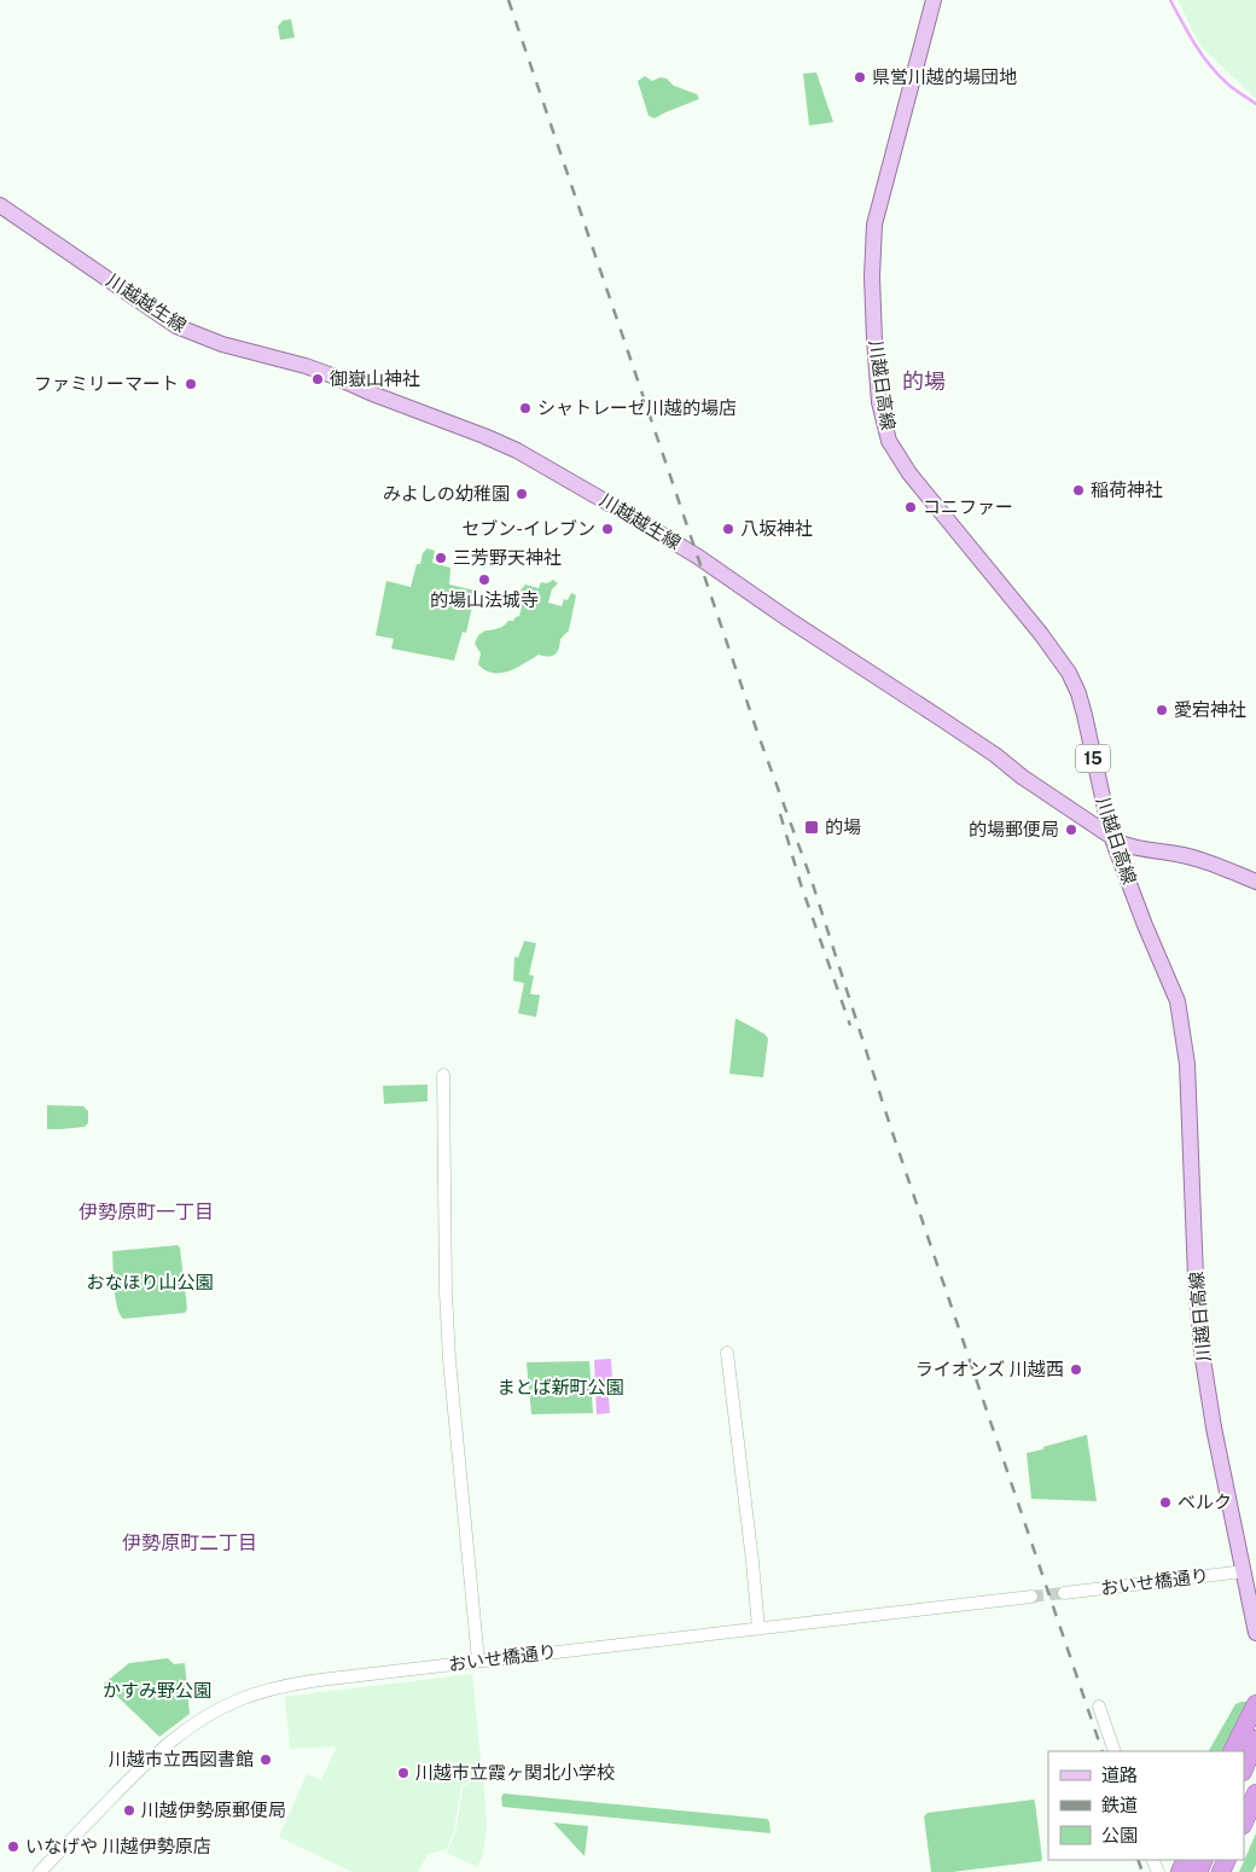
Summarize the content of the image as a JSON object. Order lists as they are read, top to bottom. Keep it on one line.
{"streets":{"main road":["川越越生線","川越日高線","15"],"street":["おいせ橋通り"]},"crossings":[["川越越生線","川越日高線"],["川越日高線","おいせ橋通り"]],"districts":["的場","伊勢原町一丁目","伊勢原町二丁目"],"parks":["おなほり山公園","まとば新町公園","かすみ野公園"],"places":{"other":["県営川越的場団地","御嶽山神社","ファミリーマート","シャトレーゼ川越的場店","稲荷神社","みよしの幼稚園","コニファー","セブン-イレブン","八坂神社","三芳野天神社","的場山法城寺","愛宕神社","的場郵便局","ライオンズ 川越西","ベルク","川越市立西図書館","川越市立霞ヶ関北小学校","川越伊勢原郵便局","いなげや 川越伊勢原店"],"transit":["的場"]},"legend":["道路","鉄道","公園"]}
